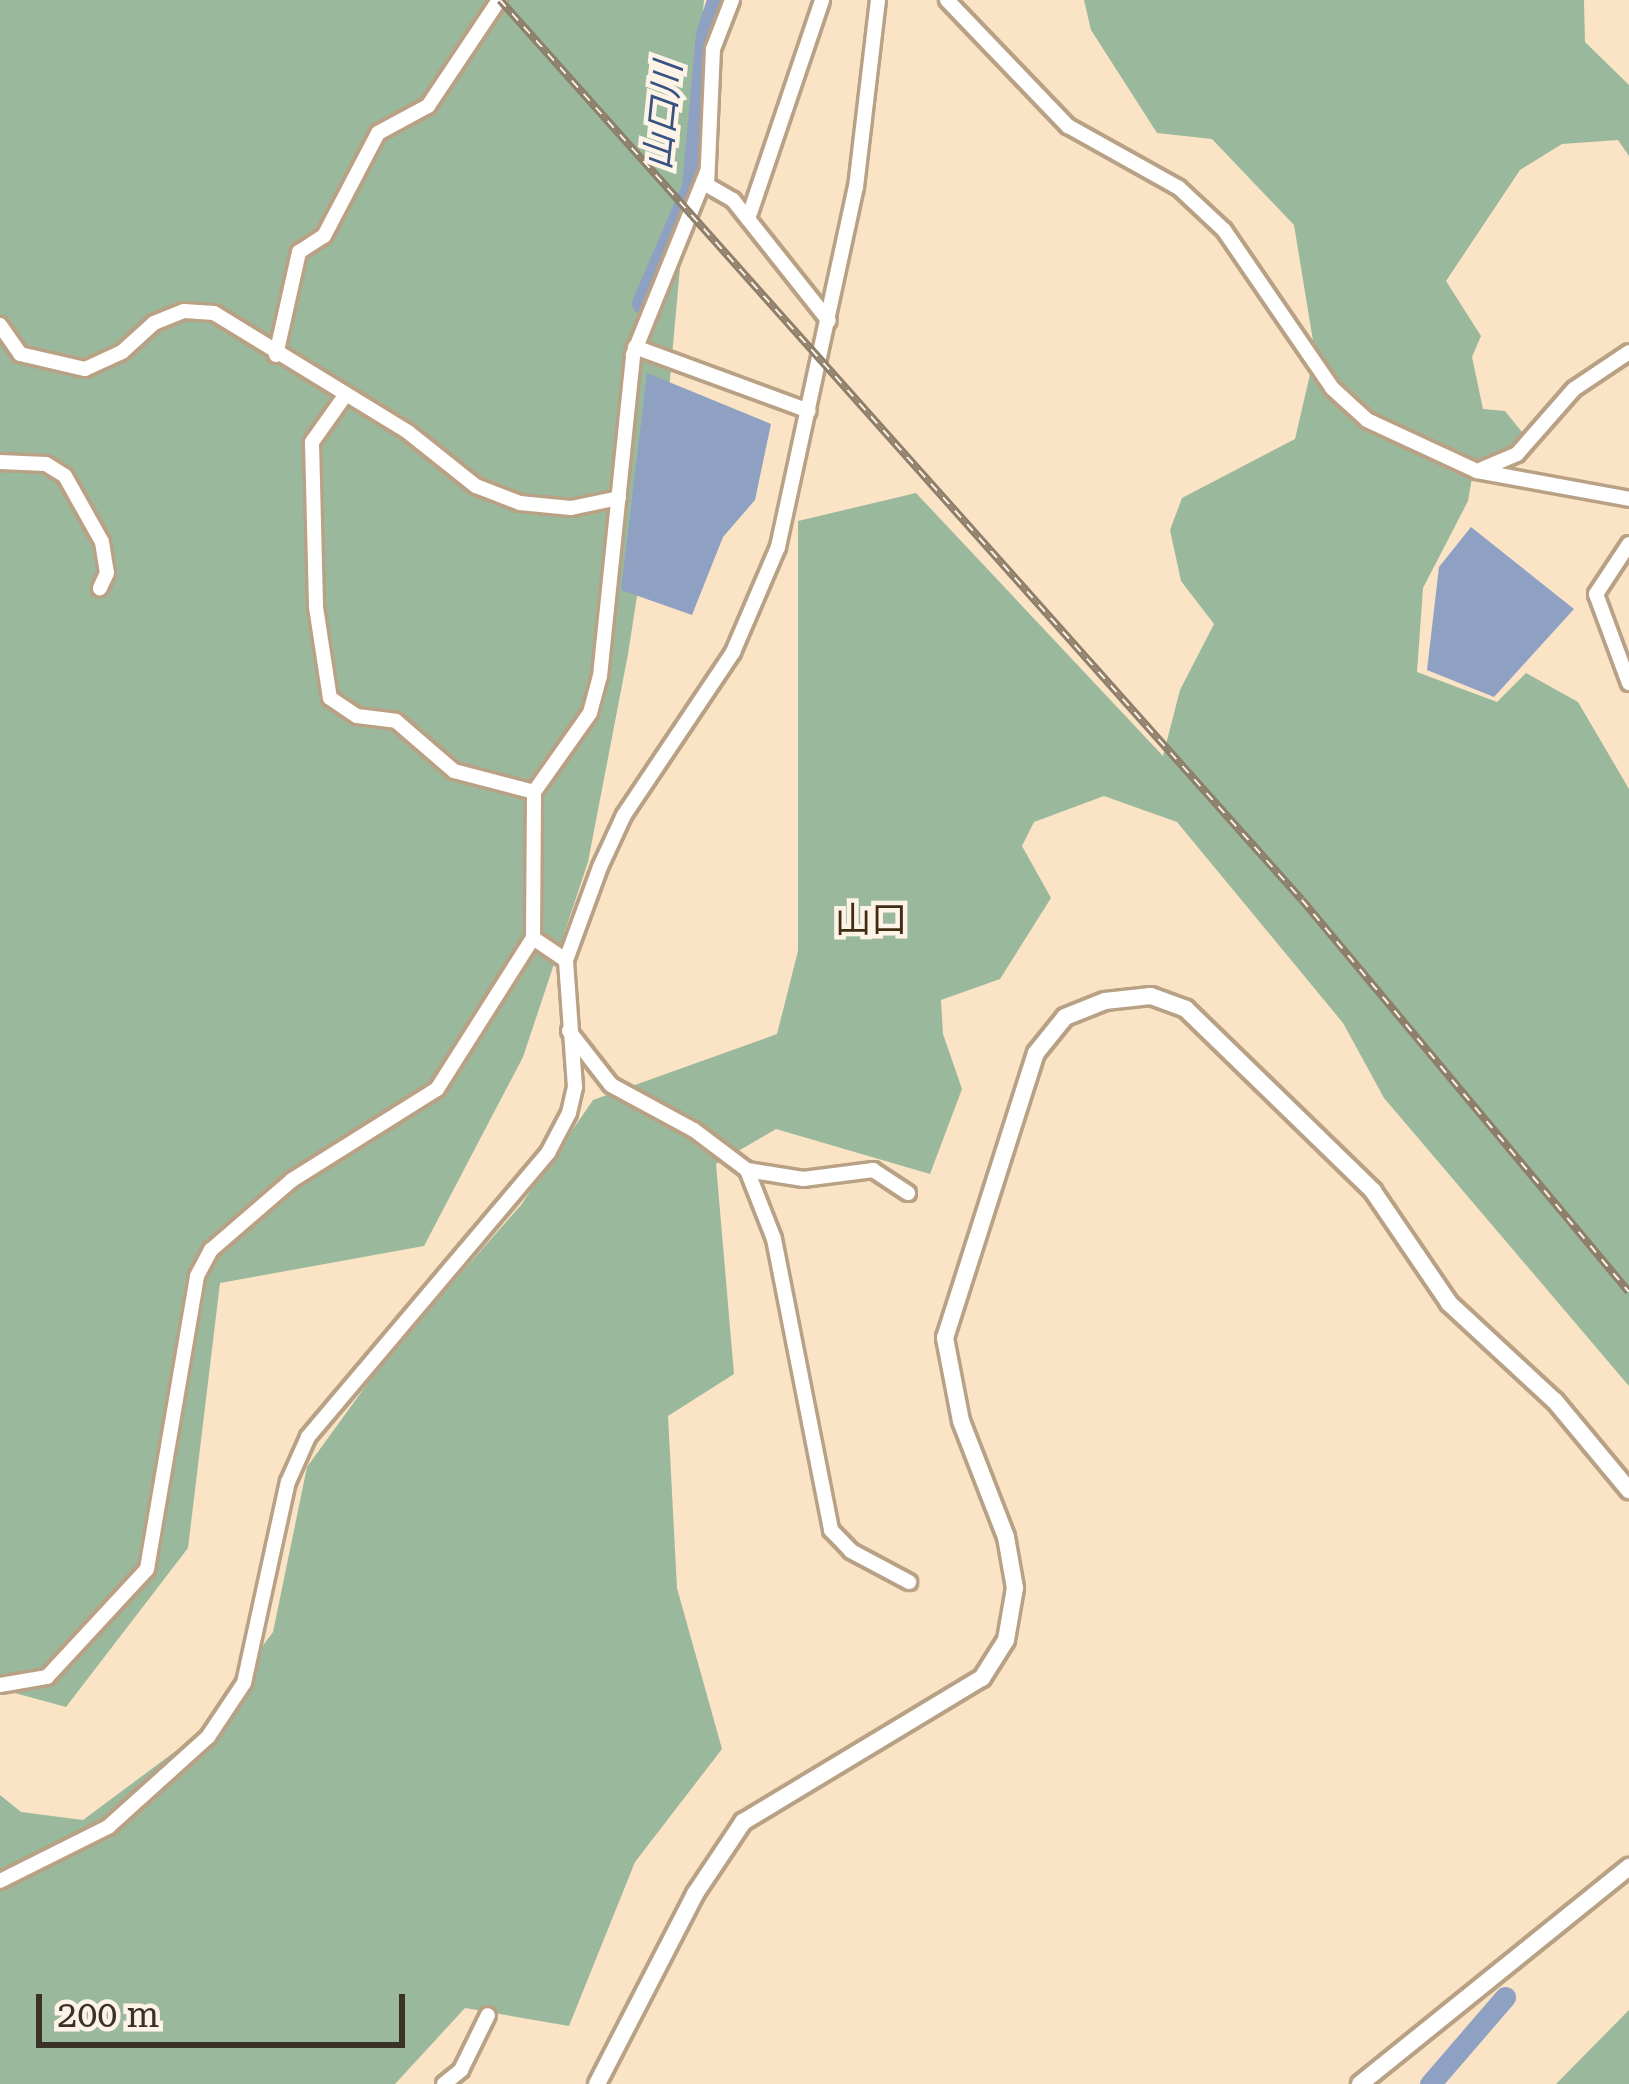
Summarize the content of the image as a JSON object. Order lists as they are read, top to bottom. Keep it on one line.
{"districts":["山口"],"water":["山口川"],"scale_bar":"200 m"}
